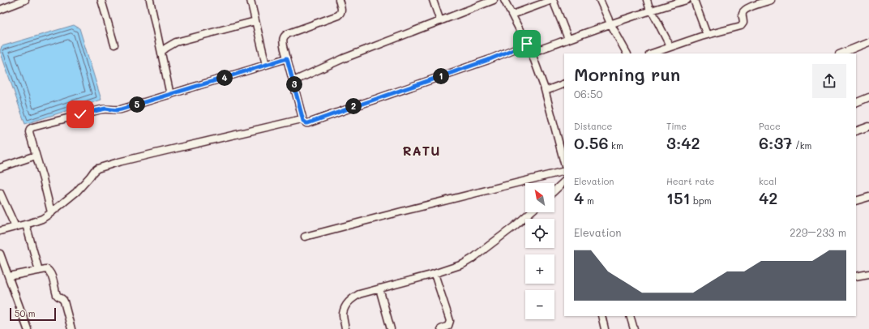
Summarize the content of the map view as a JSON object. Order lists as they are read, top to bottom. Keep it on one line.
{"districts":["RATU"],"scale_bar":"50 m","north":"top left","page":{"heading":["Morning run","06:50"],"pins":["1","4","3","5","2"],"stats":[["Distance","0.56 km"],["Time","3:42"],["Pace","6:37 /km"],["Elevation","4 m"],["Heart rate","151 bpm"],["kcal","42"]],"map_buttons":["+","−"],"chart":["Elevation","229–233 m"],"scale":"50 m"}}
